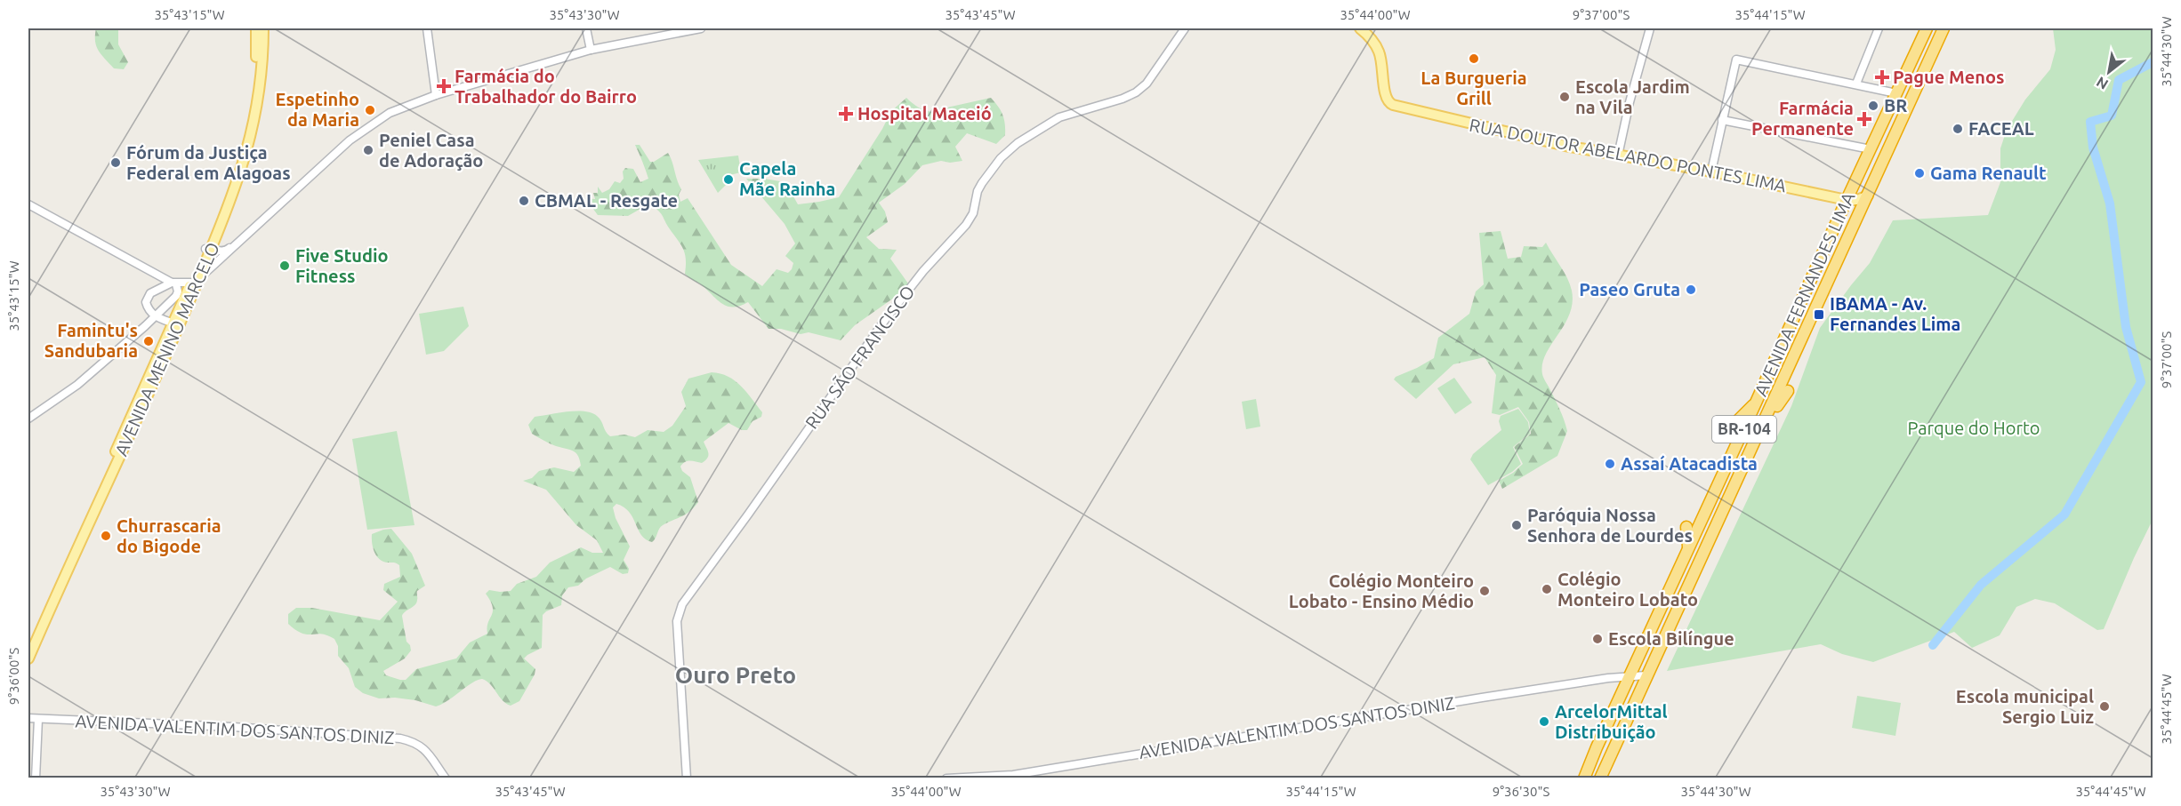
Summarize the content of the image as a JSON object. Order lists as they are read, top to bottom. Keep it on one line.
{"streets":{"highway":["AVENIDA FERNANDES LIMA","BR-104"],"main road":["RUA DOUTOR ABELARDO PONTES LIMA","AVENIDA MENINO MARCELO"],"street":["RUA SÃO FRANCISCO","AVENIDA VALENTIM DOS SANTOS DINIZ"]},"crossings":[["RUA DOUTOR ABELARDO PONTES LIMA","AVENIDA FERNANDES LIMA"],["AVENIDA FERNANDES LIMA","BR-104"],["AVENIDA FERNANDES LIMA","AVENIDA VALENTIM DOS SANTOS DINIZ"],["BR-104","AVENIDA VALENTIM DOS SANTOS DINIZ"]],"districts":["Ouro Preto"],"parks":["Parque do Horto"],"places":{"other":["La Burgueria Grill","Escola Jardim na Vila","BR","Espetinho da Maria","FACEAL","Peniel Casa de Adoração","Fórum da Justiça Federal em Alagoas","Gama Renault","Capela Mãe Rainha","CBMAL - Resgate","Five Studio Fitness","Paseo Gruta","Famintu's Sandubaria","Assaí Atacadista","Paróquia Nossa Senhora de Lourdes","Churrascaria do Bigode","Colégio Monteiro Lobato","Colégio Monteiro Lobato - Ensino Médio","Escola Bilíngue","Escola municipal Sergio Luiz","ArcelorMittal Distribuição"],"health":["Pague Menos","Farmácia do Trabalhador do Bairro","Hospital Maceió","Farmácia Permanente"],"transit":["IBAMA - Av. Fernandes Lima"]},"north":"bottom left","coordinates":["35°43'15\"W","35°43'30\"W","35°43'45\"W","35°44'00\"W","9°37'00\"S","35°44'15\"W","35°44'30\"W","9°36'00\"S","35°44'45\"W","9°36'30\"S"]}
